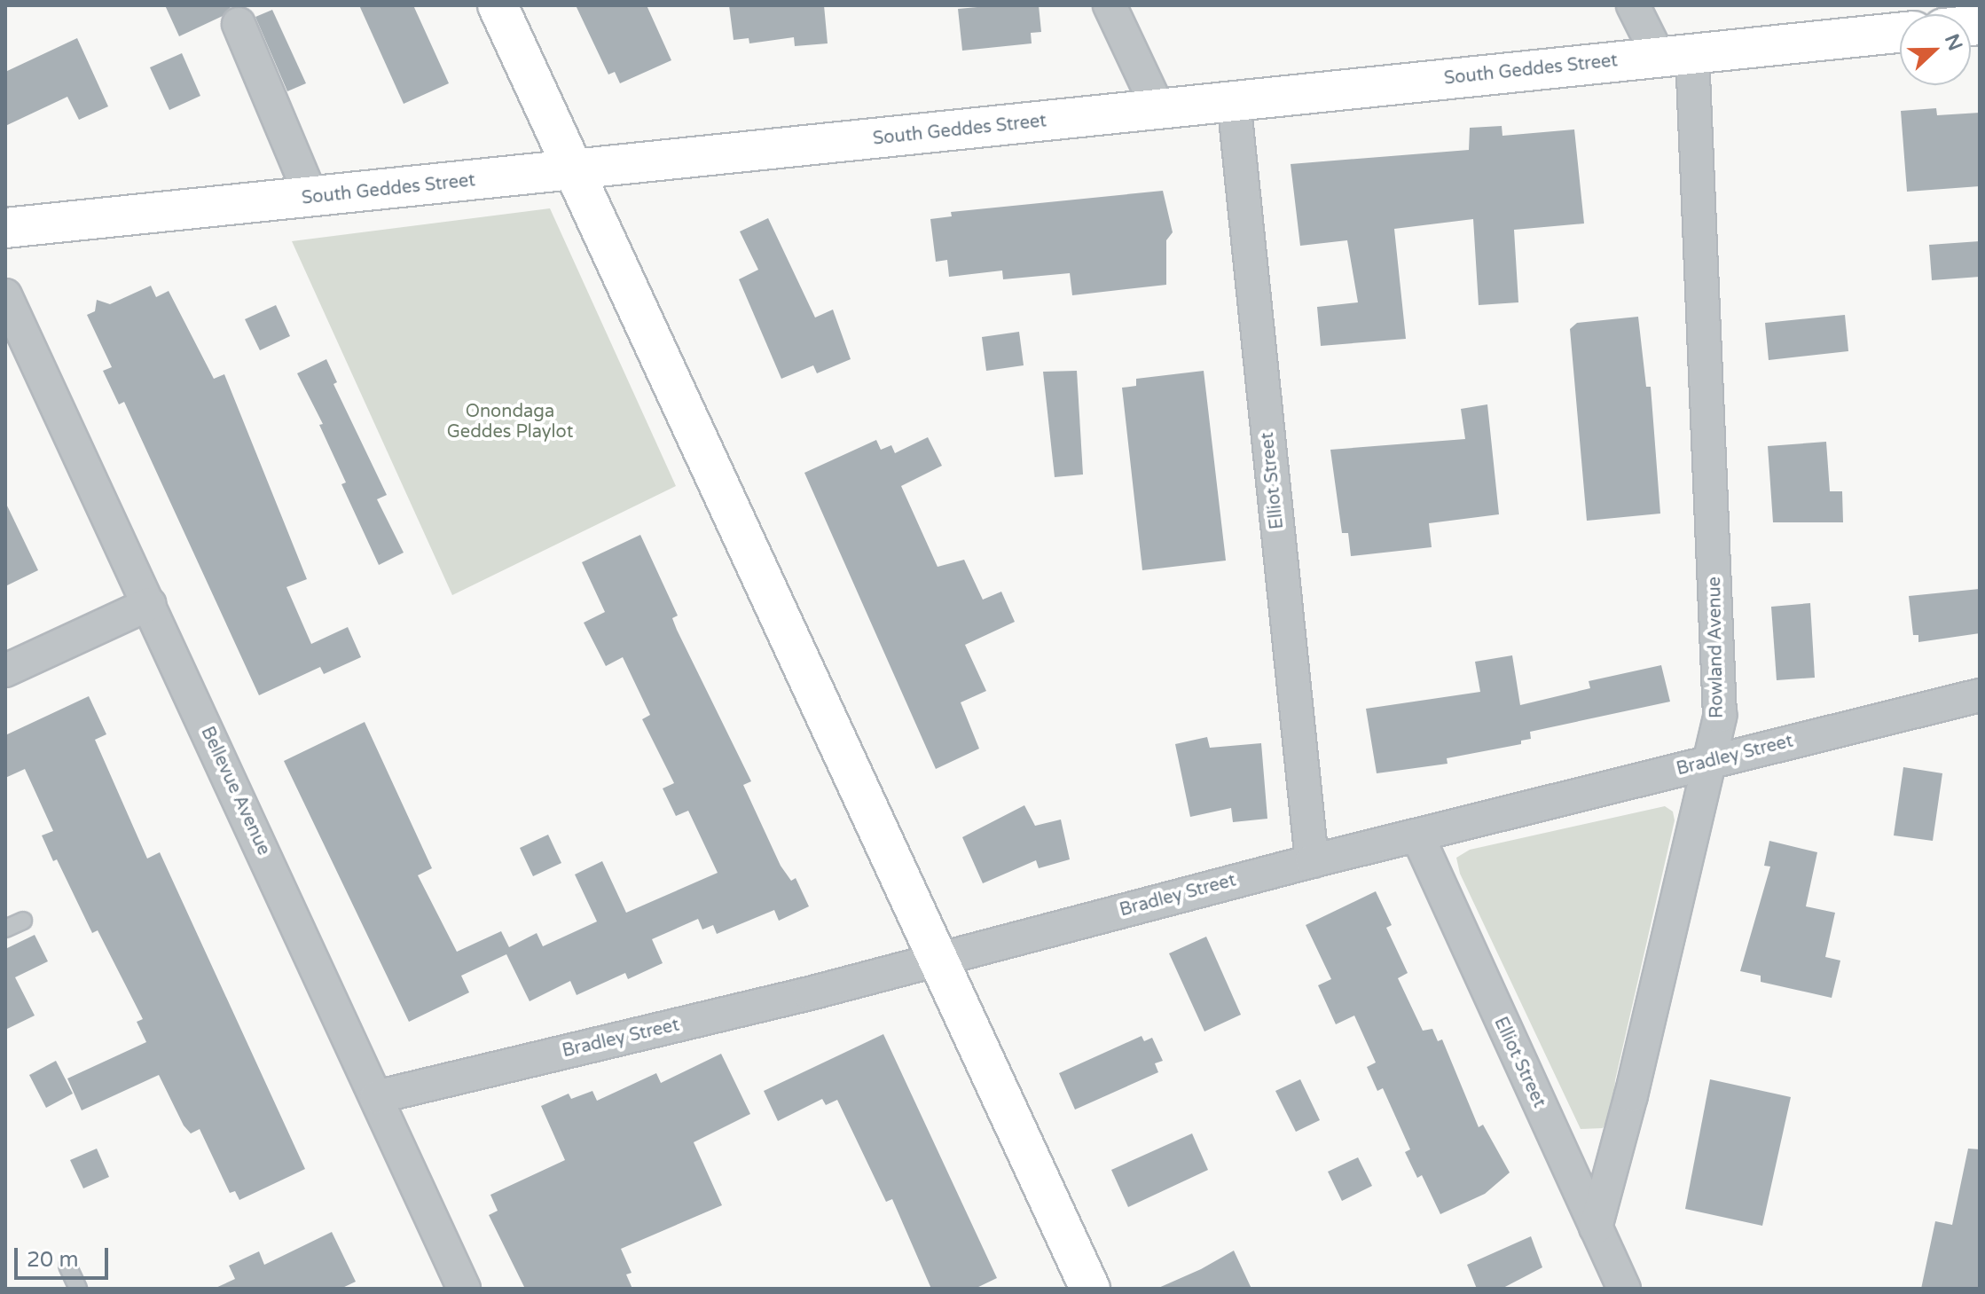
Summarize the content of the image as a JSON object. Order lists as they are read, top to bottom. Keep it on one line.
{"streets":{"main road":["South Geddes Street"],"street":["Elliot Street","Rowland Avenue","Bradley Street","Bellevue Avenue"]},"crossings":[["South Geddes Street","Elliot Street"],["South Geddes Street","Rowland Avenue"],["Elliot Street","Rowland Avenue"],["Elliot Street","Bradley Street"],["Rowland Avenue","Bradley Street"],["Bradley Street","Bellevue Avenue"]],"parks":["Onondaga Geddes Playlot"],"scale_bar":"20 m","north":"right"}
